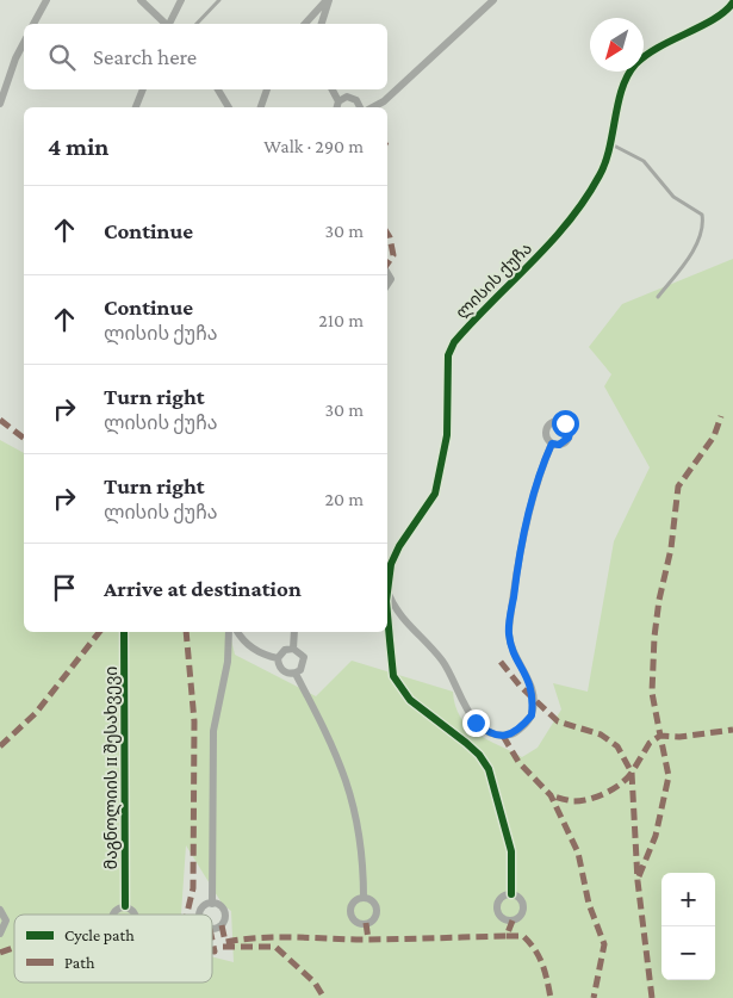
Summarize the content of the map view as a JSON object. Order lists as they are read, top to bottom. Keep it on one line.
{"streets":{"street":["ლისის ქუჩა","მაგნოლიის II შესახვევი"]},"legend":["Cycle path","Path"],"north":"bottom left","page":{"search":"Search here","heading":["4 min","Walk · 290 m"],"list":[["Continue","30 m"],["Continue","ლისის ქუჩა","210 m"],["Turn right","ლისის ქუჩა","30 m"],["Turn right","ლისის ქუჩა","20 m"],"Arrive at destination"],"map_buttons":["+","−"]}}
